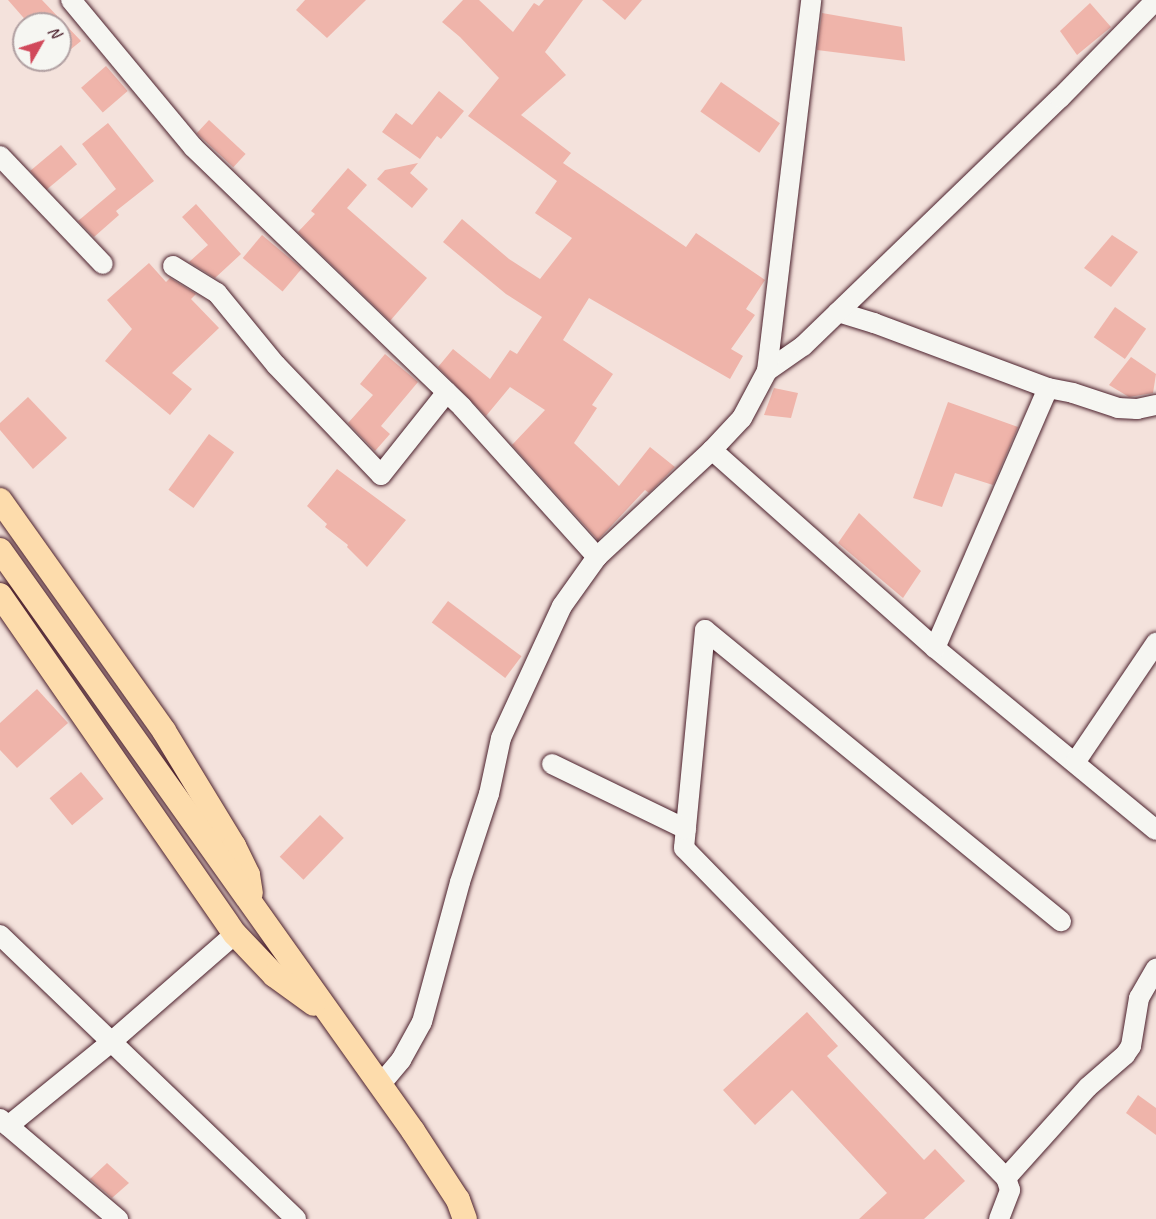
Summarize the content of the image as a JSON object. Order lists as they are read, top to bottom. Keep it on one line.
{"north":"top right"}
